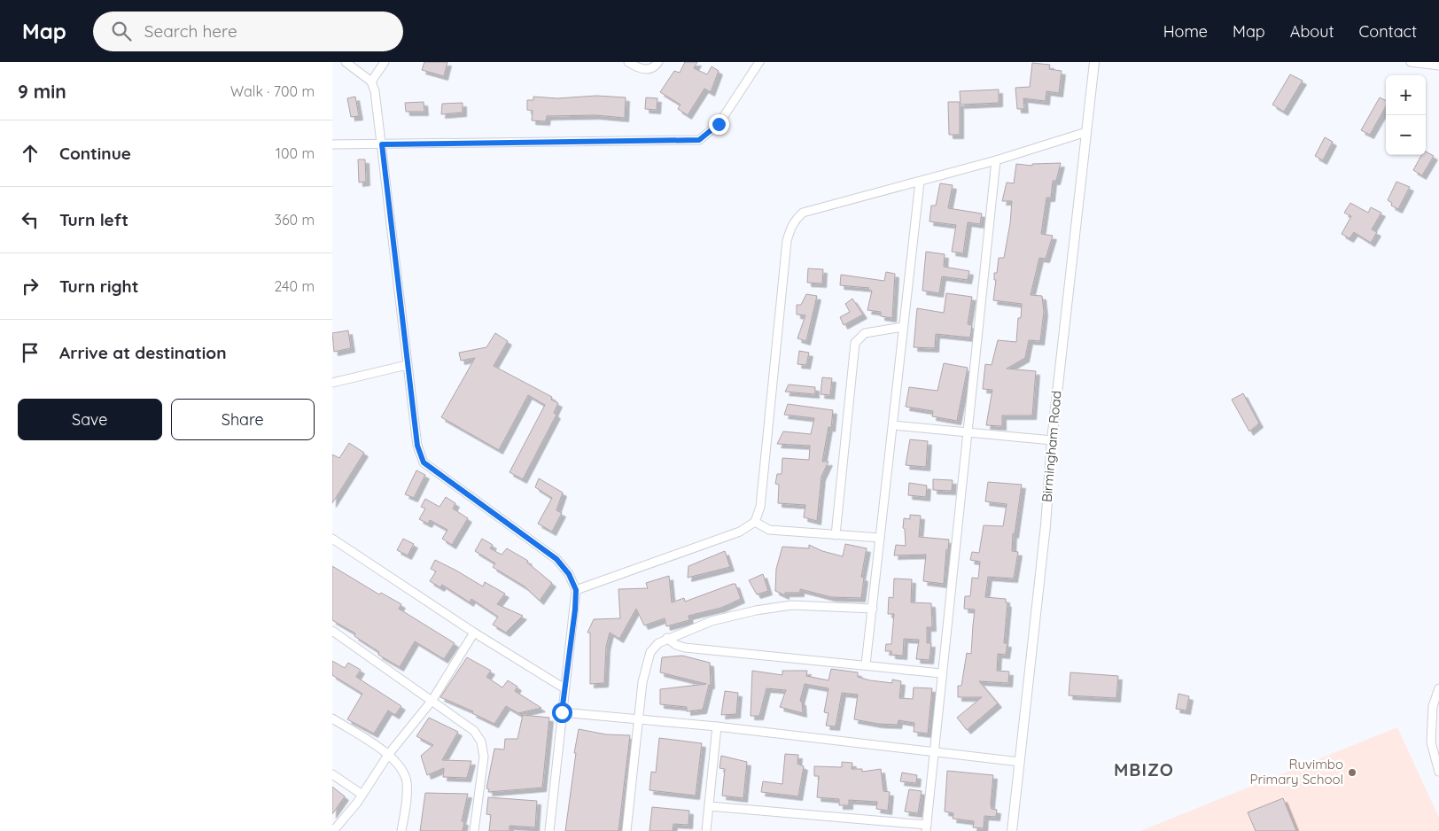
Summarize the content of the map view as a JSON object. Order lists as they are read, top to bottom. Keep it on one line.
{"streets":{"street":["Birmingham Road"]},"districts":["MBIZO"],"places":["Ruvimbo Primary School"],"page":{"header":"Map","search":"Search here","nav":["Home","Map","About","Contact"],"heading":["9 min","Walk · 700 m"],"map_buttons":["+","−"],"list":[["Continue","100 m"],["Turn left","360 m"],["Turn right","240 m"],"Arrive at destination"],"buttons":["Save","Share"]}}
